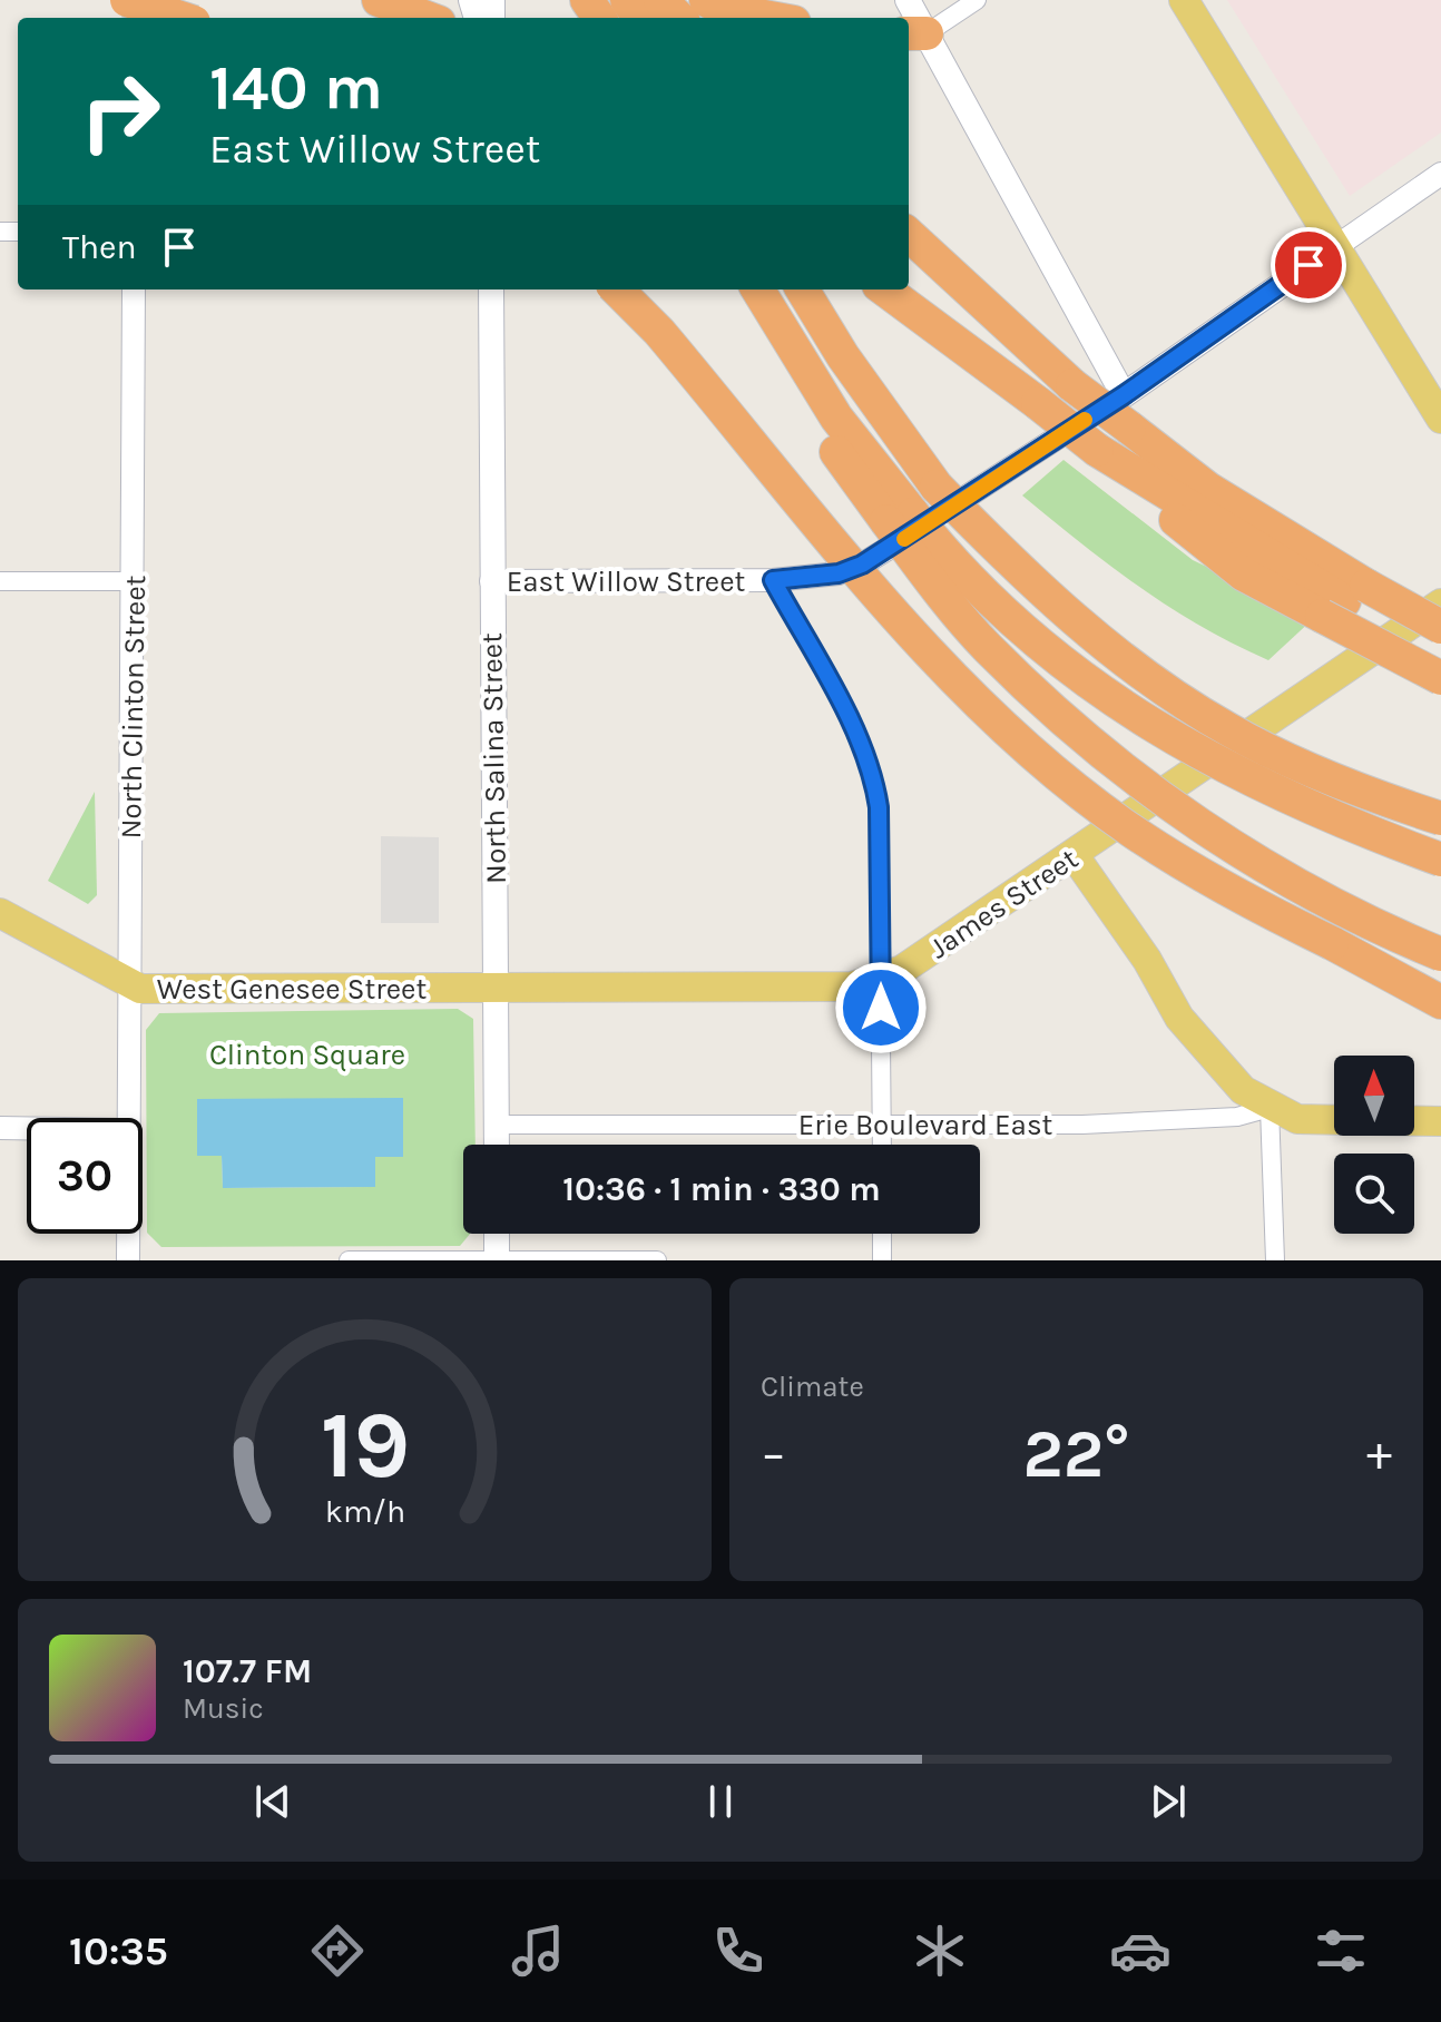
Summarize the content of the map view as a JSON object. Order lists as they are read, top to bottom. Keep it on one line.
{"streets":{"main road":["East Willow Street","North Salina Street","James Street","West Genesee Street","Erie Boulevard East"],"street":["North Clinton Street"]},"crossings":[["East Willow Street","North Salina Street"],["North Clinton Street","West Genesee Street"],["North Salina Street","James Street"],["North Salina Street","West Genesee Street"],["North Salina Street","Erie Boulevard East"],["James Street","West Genesee Street"]],"parks":["Clinton Square"],"north":"top","page":{"turn":["140 m","East Willow Street"],"then":"Then","limit":"30","trip":"10:36 · 1 min · 330 m","tile":"Climate","heat":["−","22°","+"],"song":["107.7 FM","Music"],"tabs":"10:35","gauge":["19","km/h"]}}
